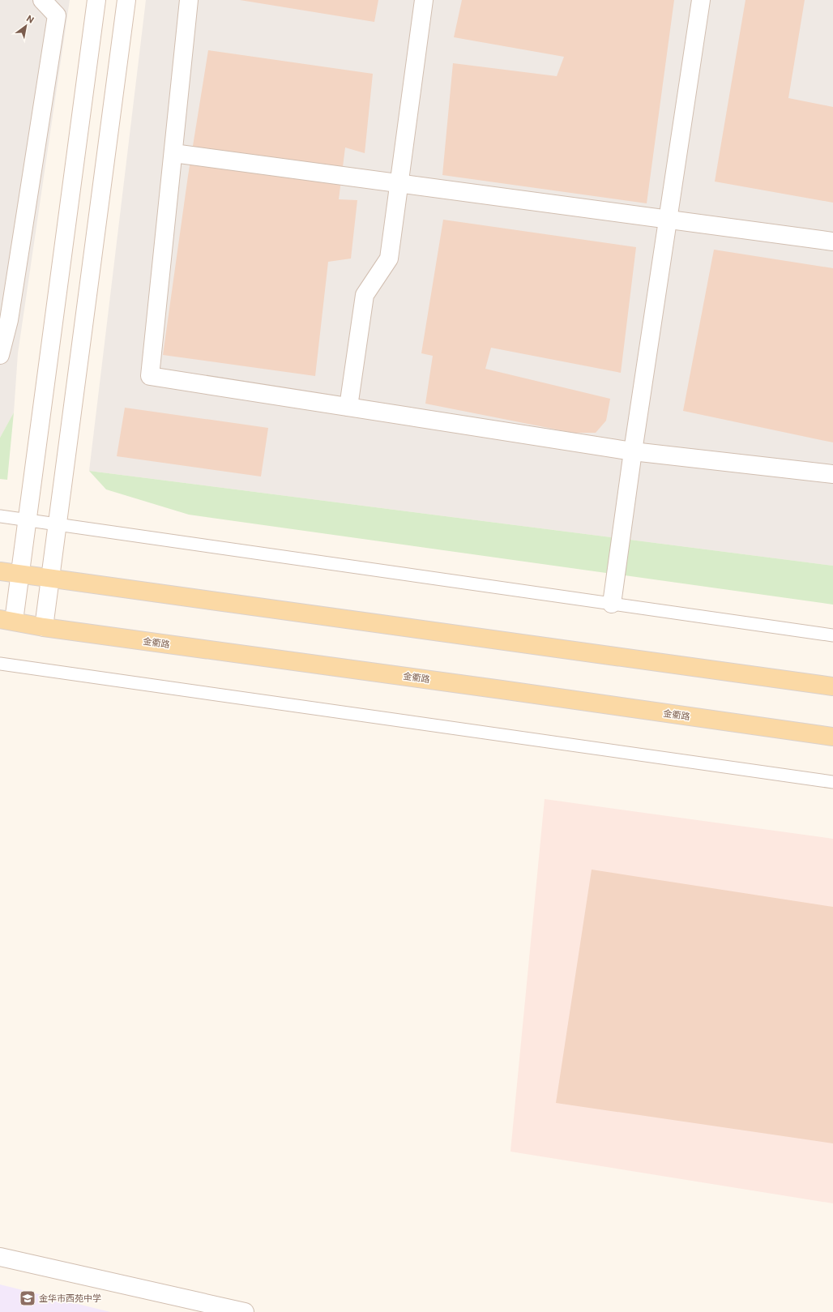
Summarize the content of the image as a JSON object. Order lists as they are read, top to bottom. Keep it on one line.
{"streets":{"main road":["金衢路"]},"places":{"school or university":["金华市西苑中学"]},"north":"top right"}
